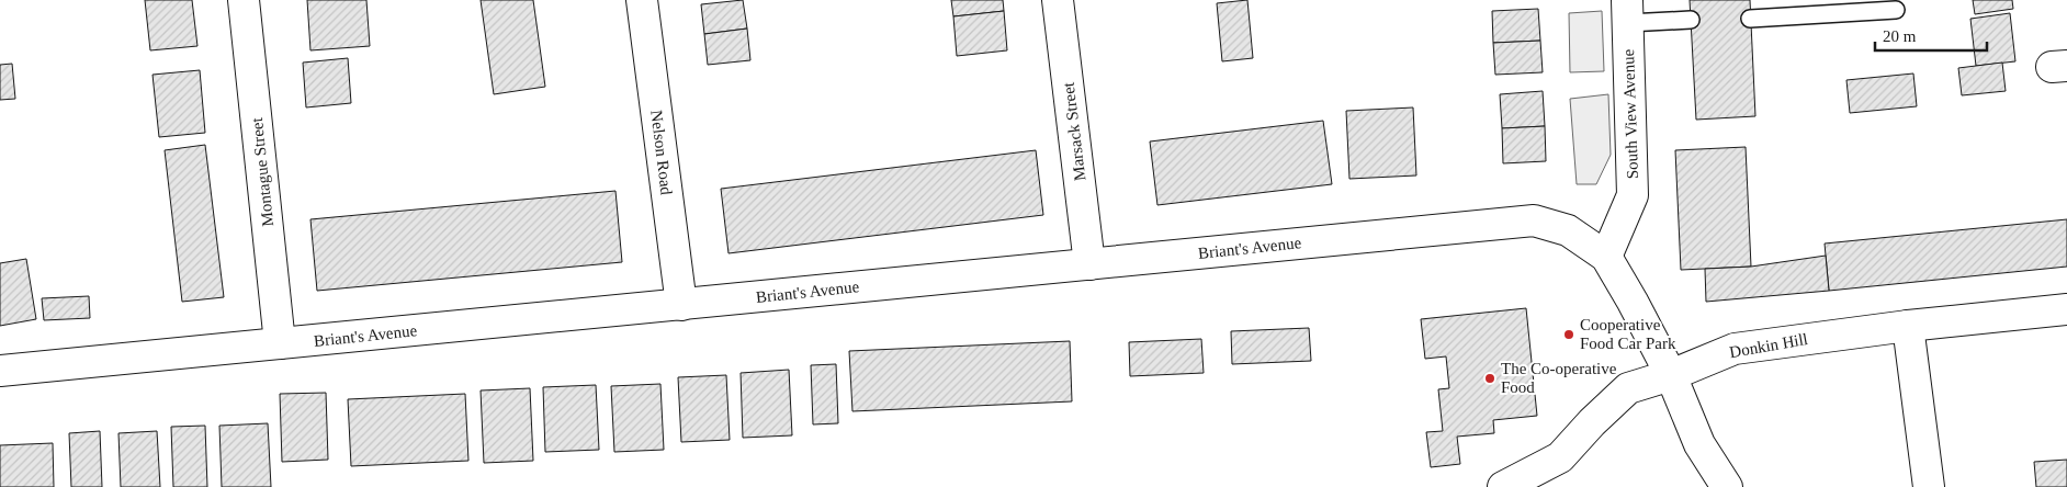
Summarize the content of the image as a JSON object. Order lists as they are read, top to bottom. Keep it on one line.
{"streets":{"street":["South View Avenue","Marsack Street","Nelson Road","Montague Street","Briant's Avenue","Donkin Hill"]},"crossings":[["South View Avenue","Briant's Avenue"],["Marsack Street","Briant's Avenue"],["Nelson Road","Briant's Avenue"],["Montague Street","Briant's Avenue"]],"places":["Cooperative Food Car Park","The Co-operative Food"],"scale_bar":"20 m"}
